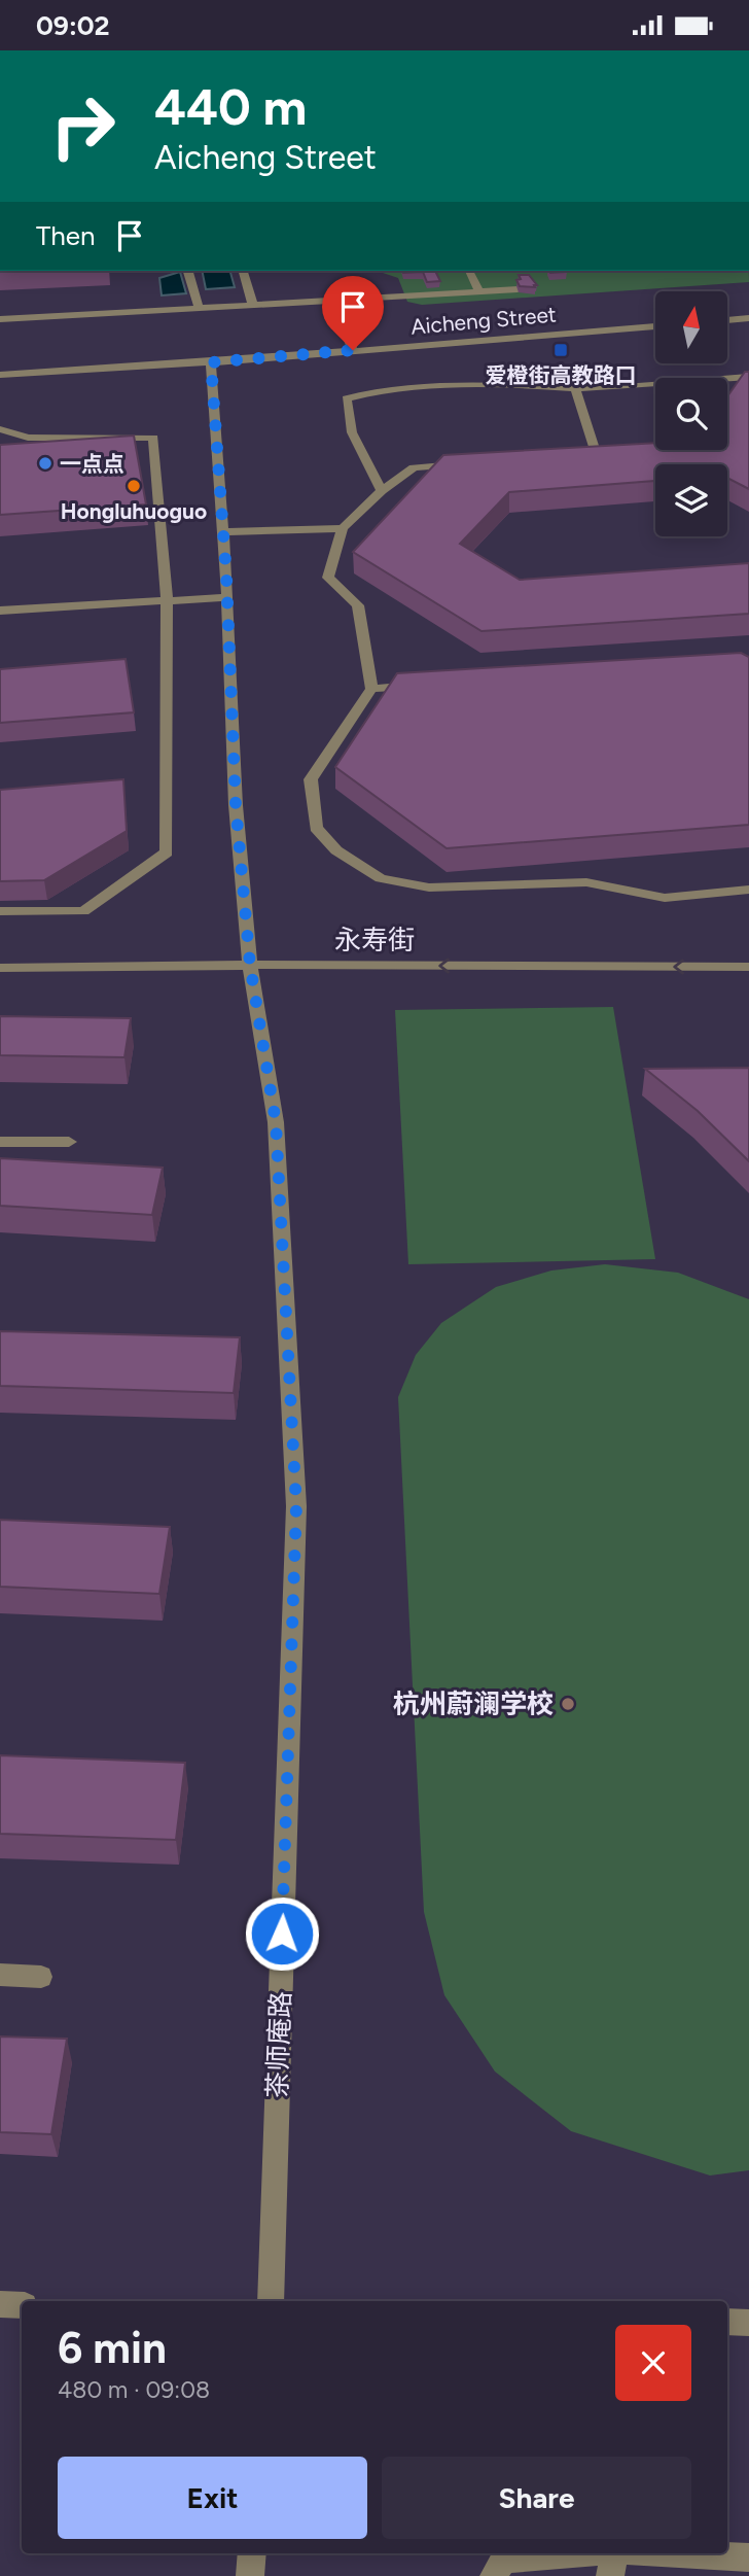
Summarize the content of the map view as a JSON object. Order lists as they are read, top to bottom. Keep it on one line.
{"streets":{"street":["Aicheng Street","永寿街","茶师庵路"]},"crossings":[["Aicheng Street","茶师庵路"],["永寿街","茶师庵路"]],"one_way":["永寿街"],"places":{"transit":["爱橙街高教路口"],"other":["一点点","Hongluhuoguo","杭州蔚澜学校"]},"north":"top","page":{"status":"09:02","turn":["440 m","Aicheng Street"],"then":"Then","heading":["6 min","480 m · 09:08"],"buttons":["Exit","Share"]}}
